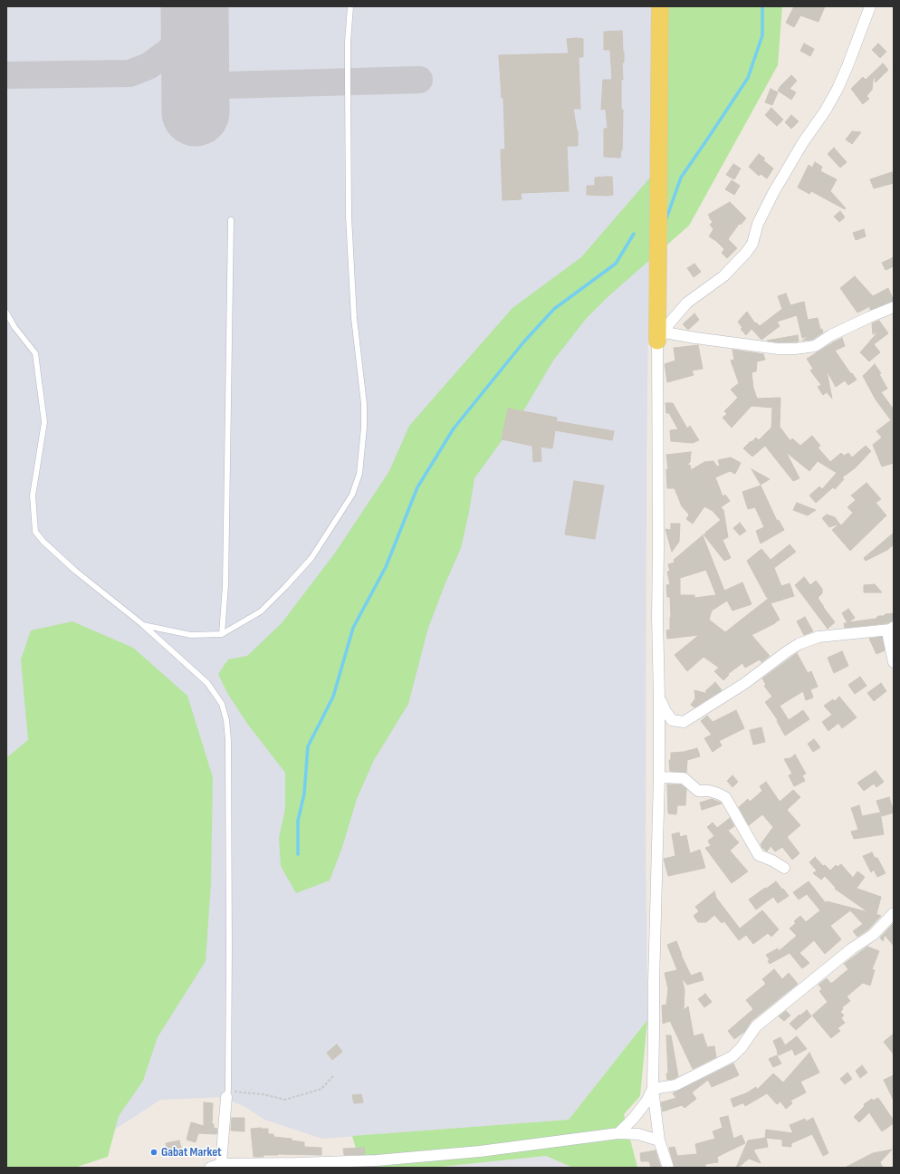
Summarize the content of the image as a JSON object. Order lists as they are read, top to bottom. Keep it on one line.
{"places":["Gabat Market"]}
